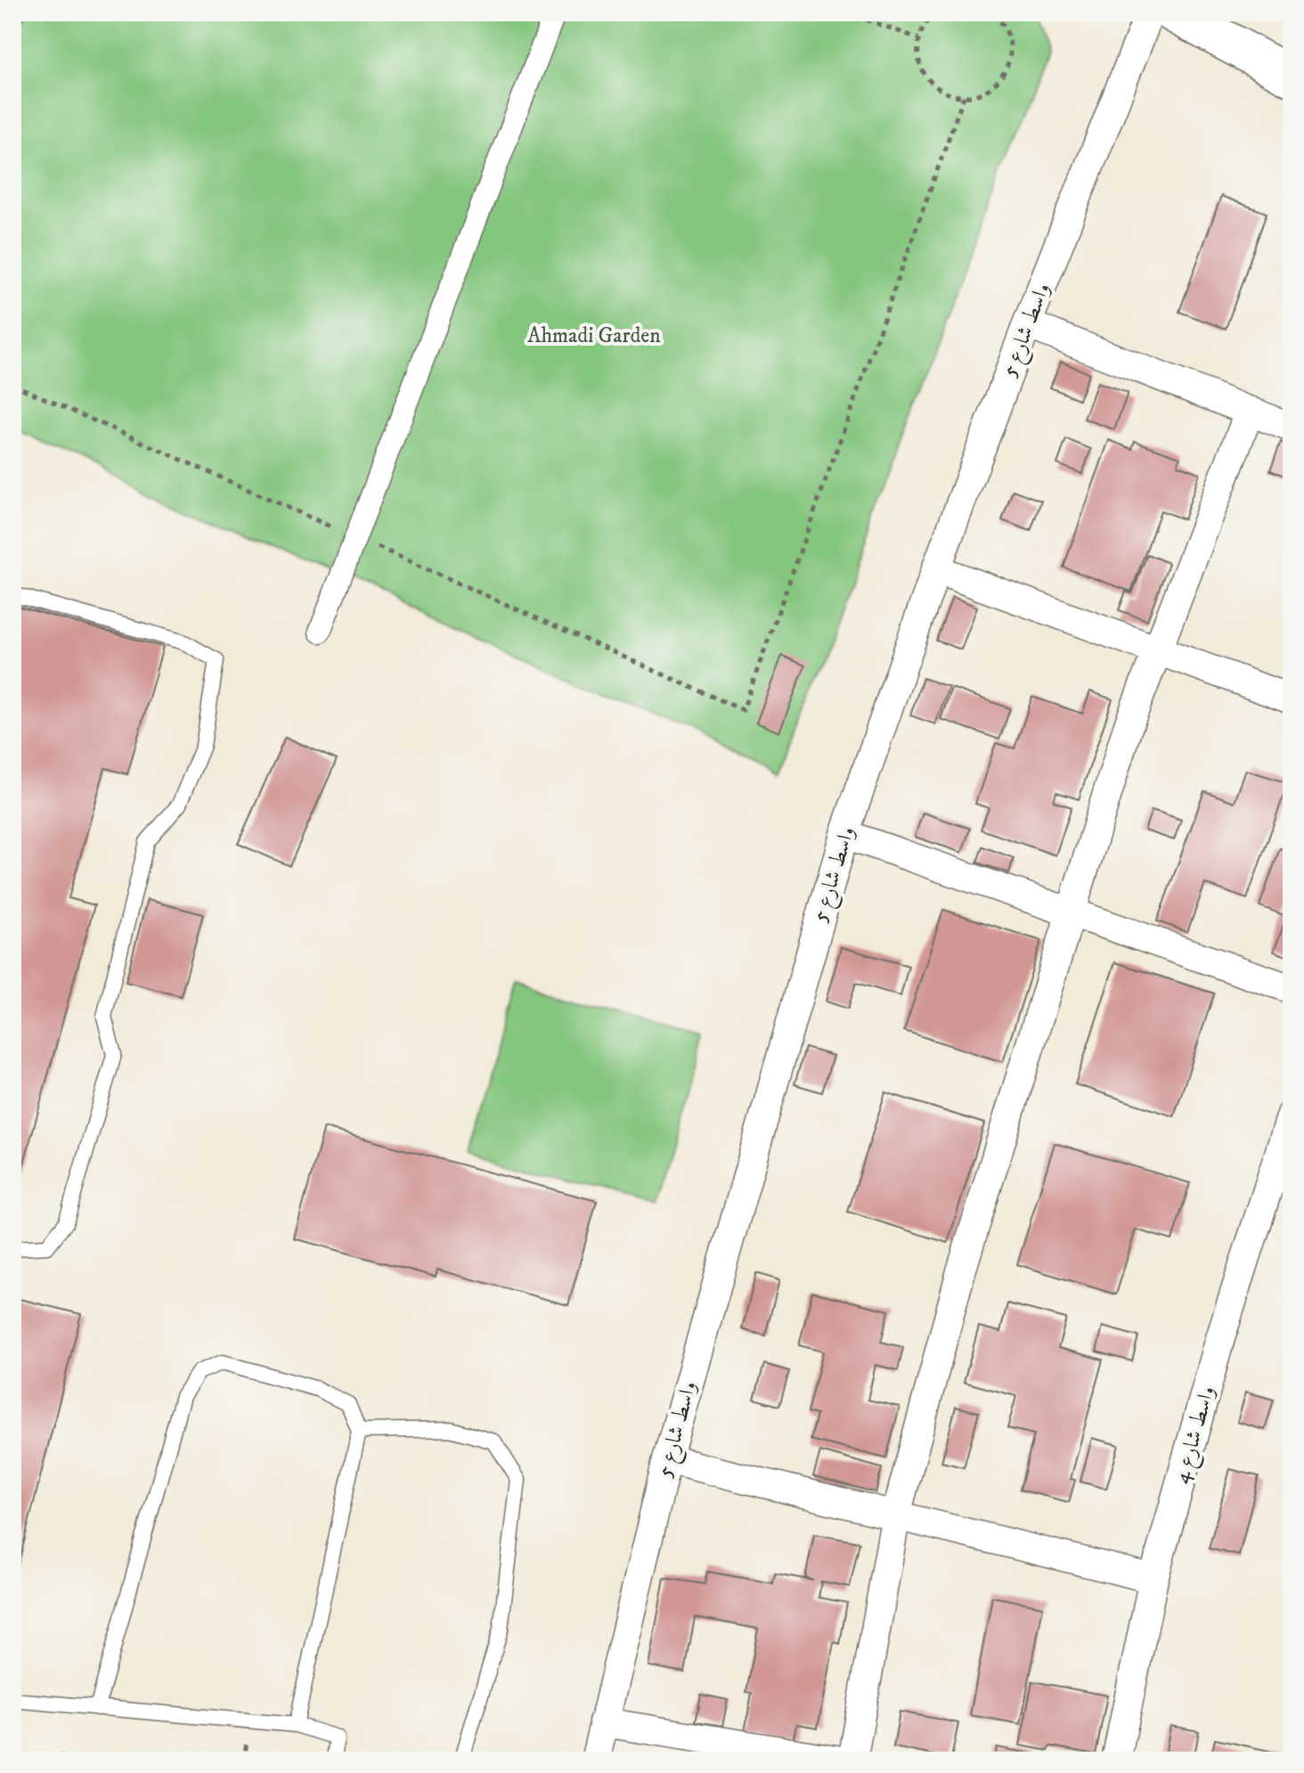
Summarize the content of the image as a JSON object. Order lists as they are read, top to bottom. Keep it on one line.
{"streets":{"street":["واسط شارع 5","واسط شارع 4"]},"parks":["Ahmadi Garden"]}
